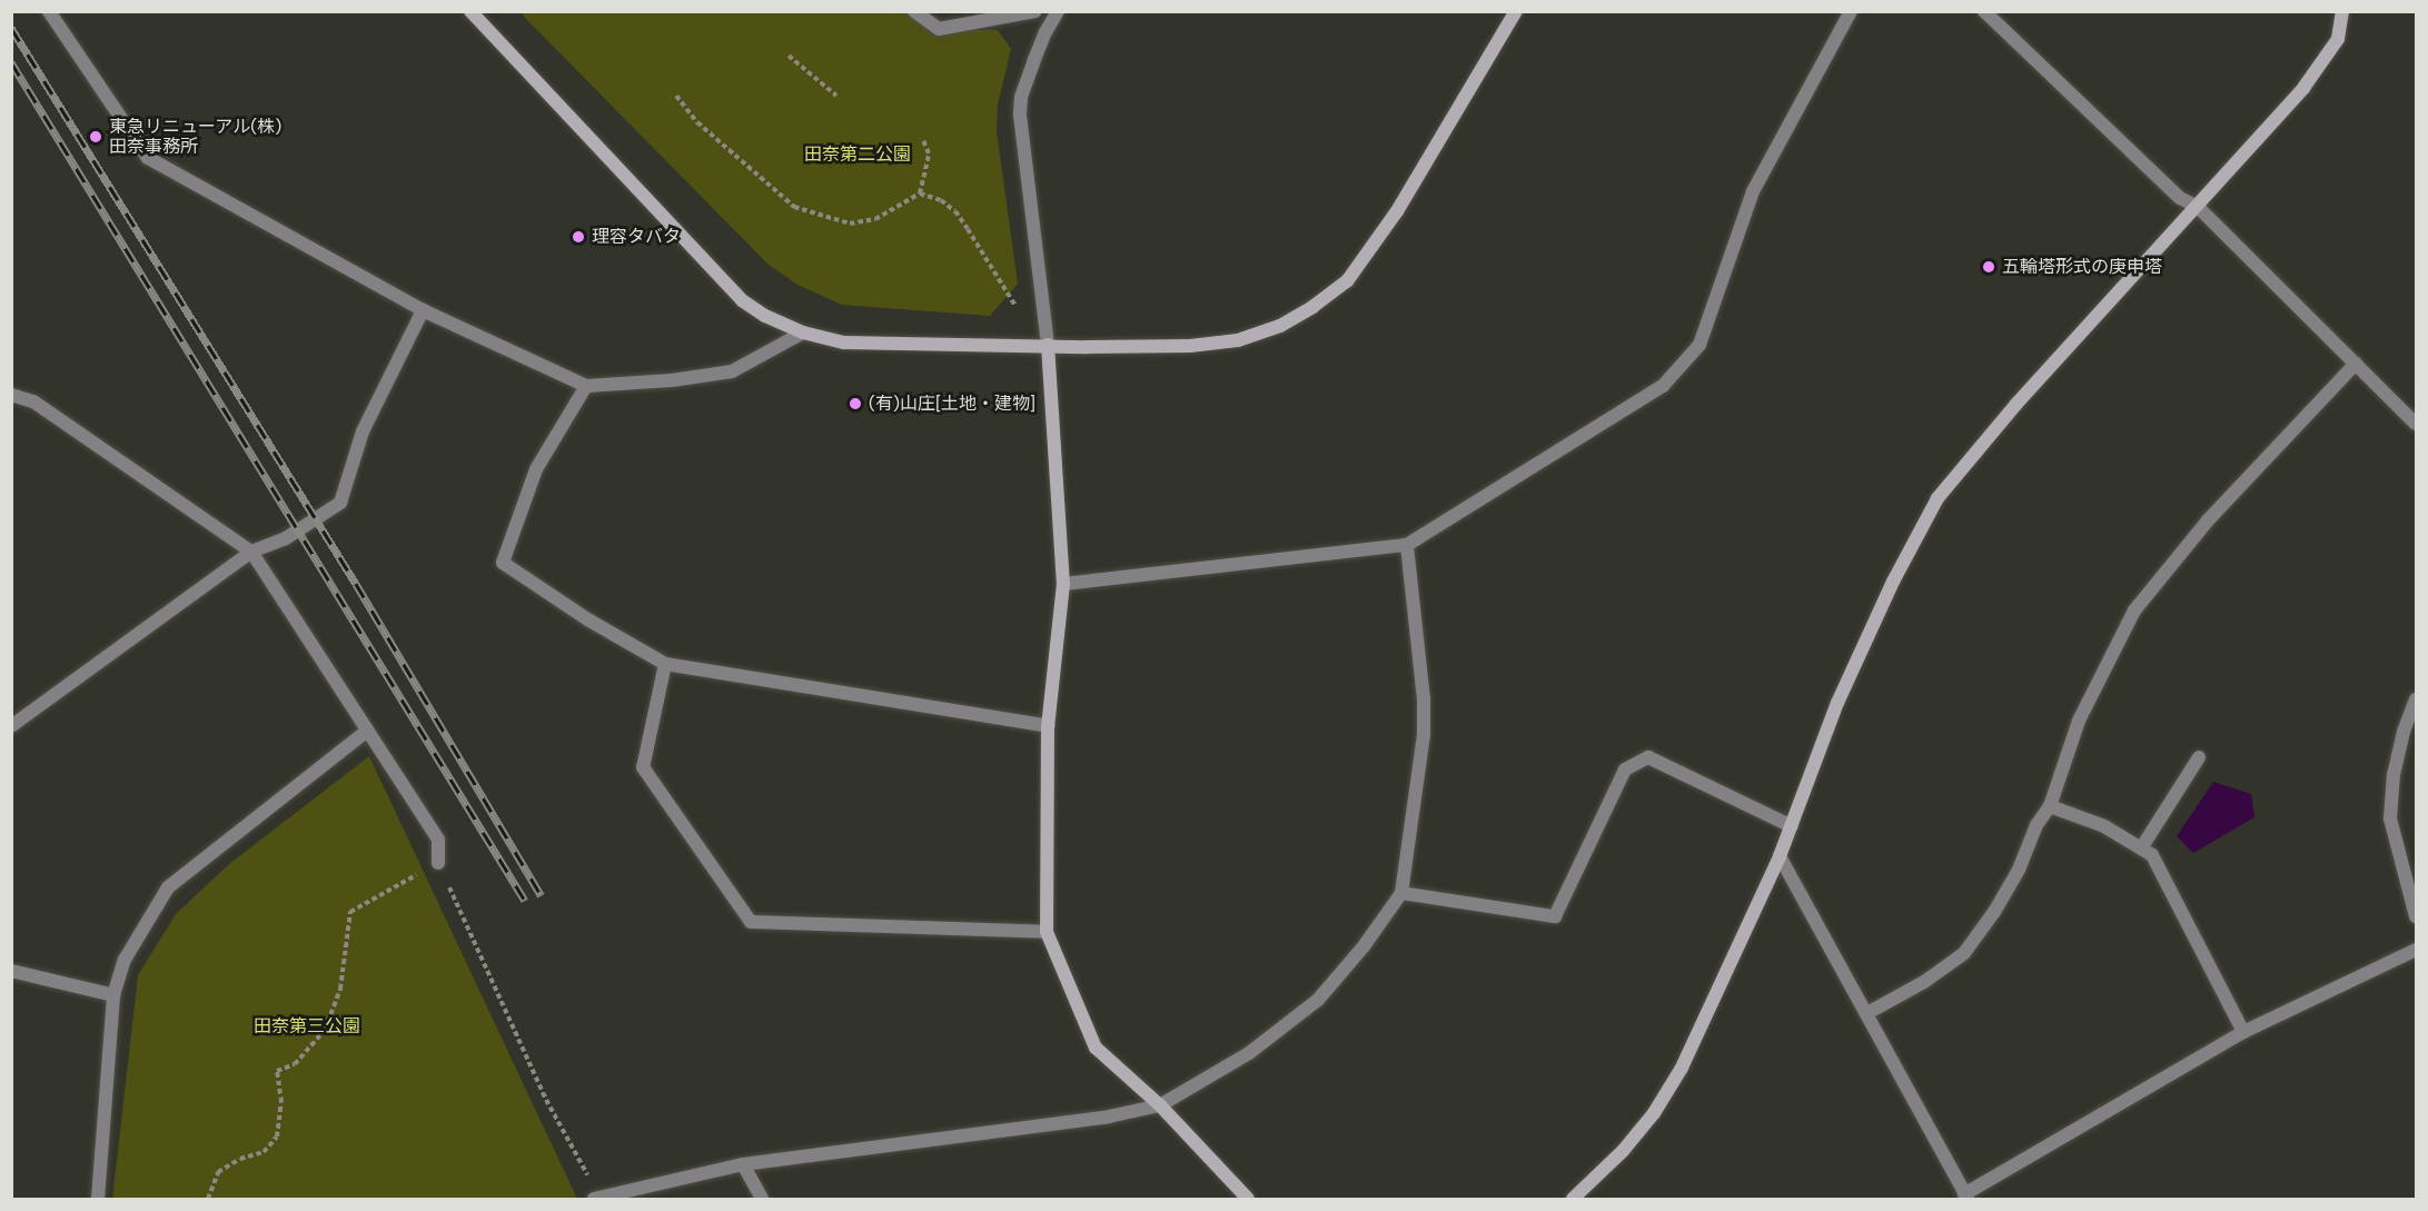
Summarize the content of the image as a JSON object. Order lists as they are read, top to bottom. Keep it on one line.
{"parks":["田奈第二公園","田奈第三公園"],"places":["東急リニューアル(株) 田奈事務所","理容タバタ","五輪塔形式の庚申塔","(有)山庄[土地・建物]"]}
